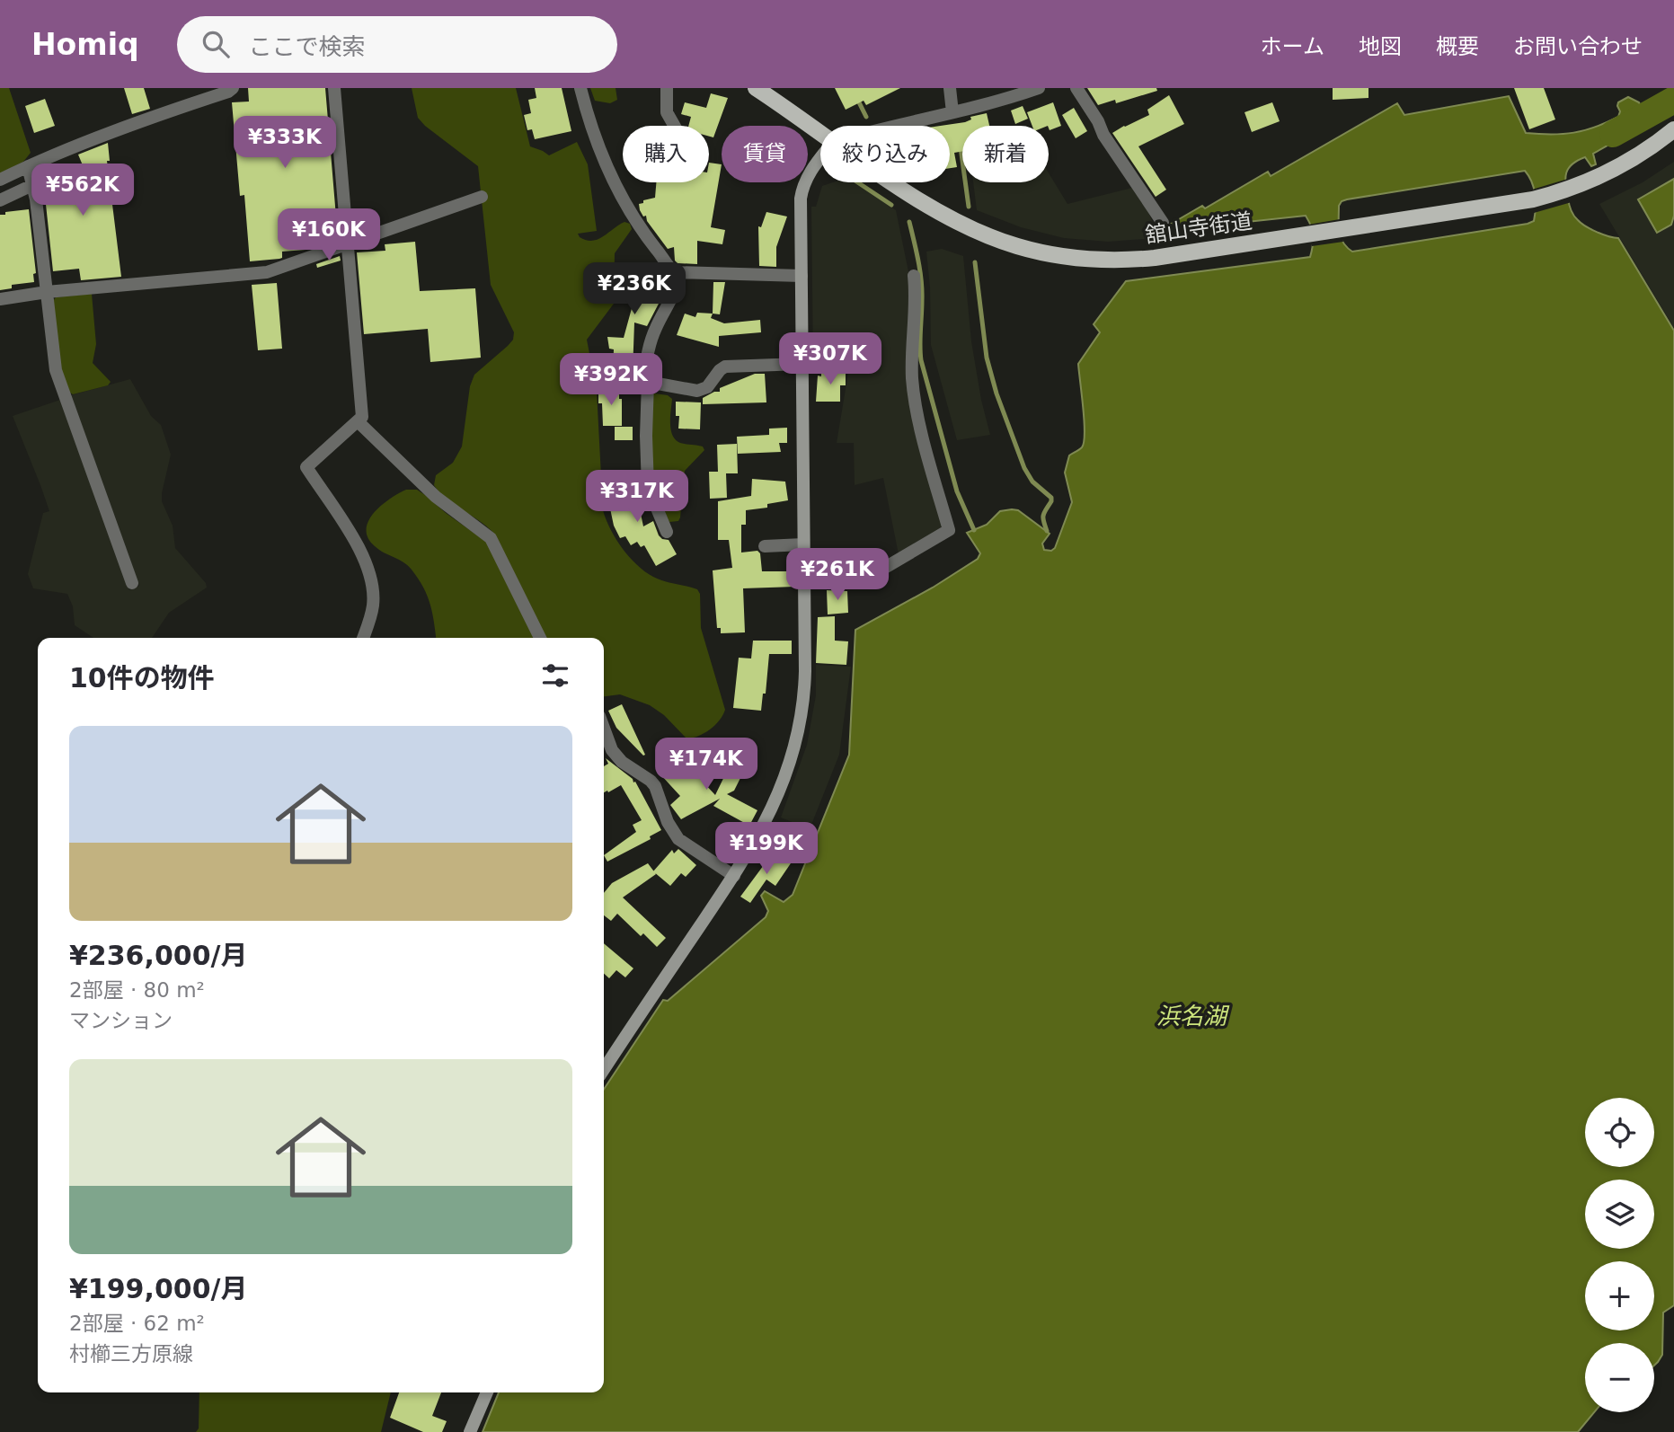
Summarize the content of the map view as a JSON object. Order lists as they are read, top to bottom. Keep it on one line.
{"streets":{"main road":["舘山寺街道"]},"water":["浜名湖"],"page":{"header":"Homiq","search":"ここで検索","nav":["ホーム","地図","概要","お問い合わせ"],"price":["¥333K","¥562K","¥160K","¥236K","¥307K","¥392K","¥317K","¥261K","¥174K","¥199K"],"chip":["購入","賃貸","絞り込み","新着"],"heading":"10件の物件","list":[{"name":"¥236,000/月","note":"2部屋 · 80 m² · マンション"},{"name":"¥199,000/月","note":"2部屋 · 62 m² · 村櫛三方原線"}],"map_buttons":["+","−"]}}
